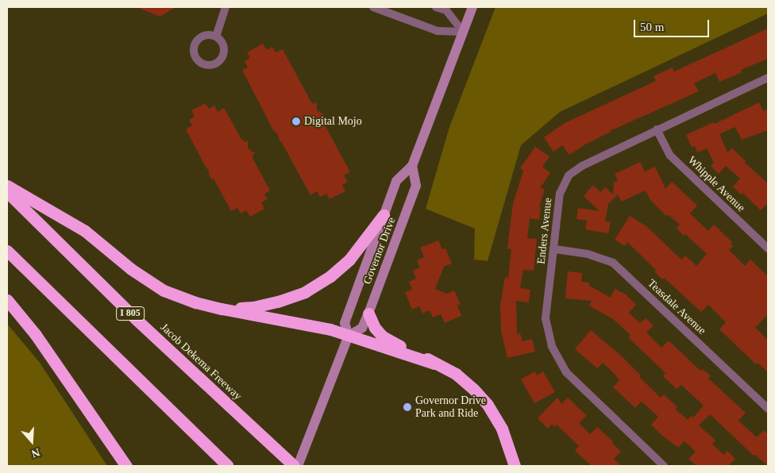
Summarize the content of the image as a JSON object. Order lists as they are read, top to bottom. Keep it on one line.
{"streets":{"highway":["I 805","Jacob Dekema Freeway"],"main road":["Governor Drive"],"street":["Whipple Avenue","Enders Avenue","Teasdale Avenue"]},"crossings":[["Whipple Avenue","Enders Avenue"],["Enders Avenue","Teasdale Avenue"]],"places":["Digital Mojo","Governor Drive Park and Ride"],"scale_bar":"50 m","north":"bottom"}
